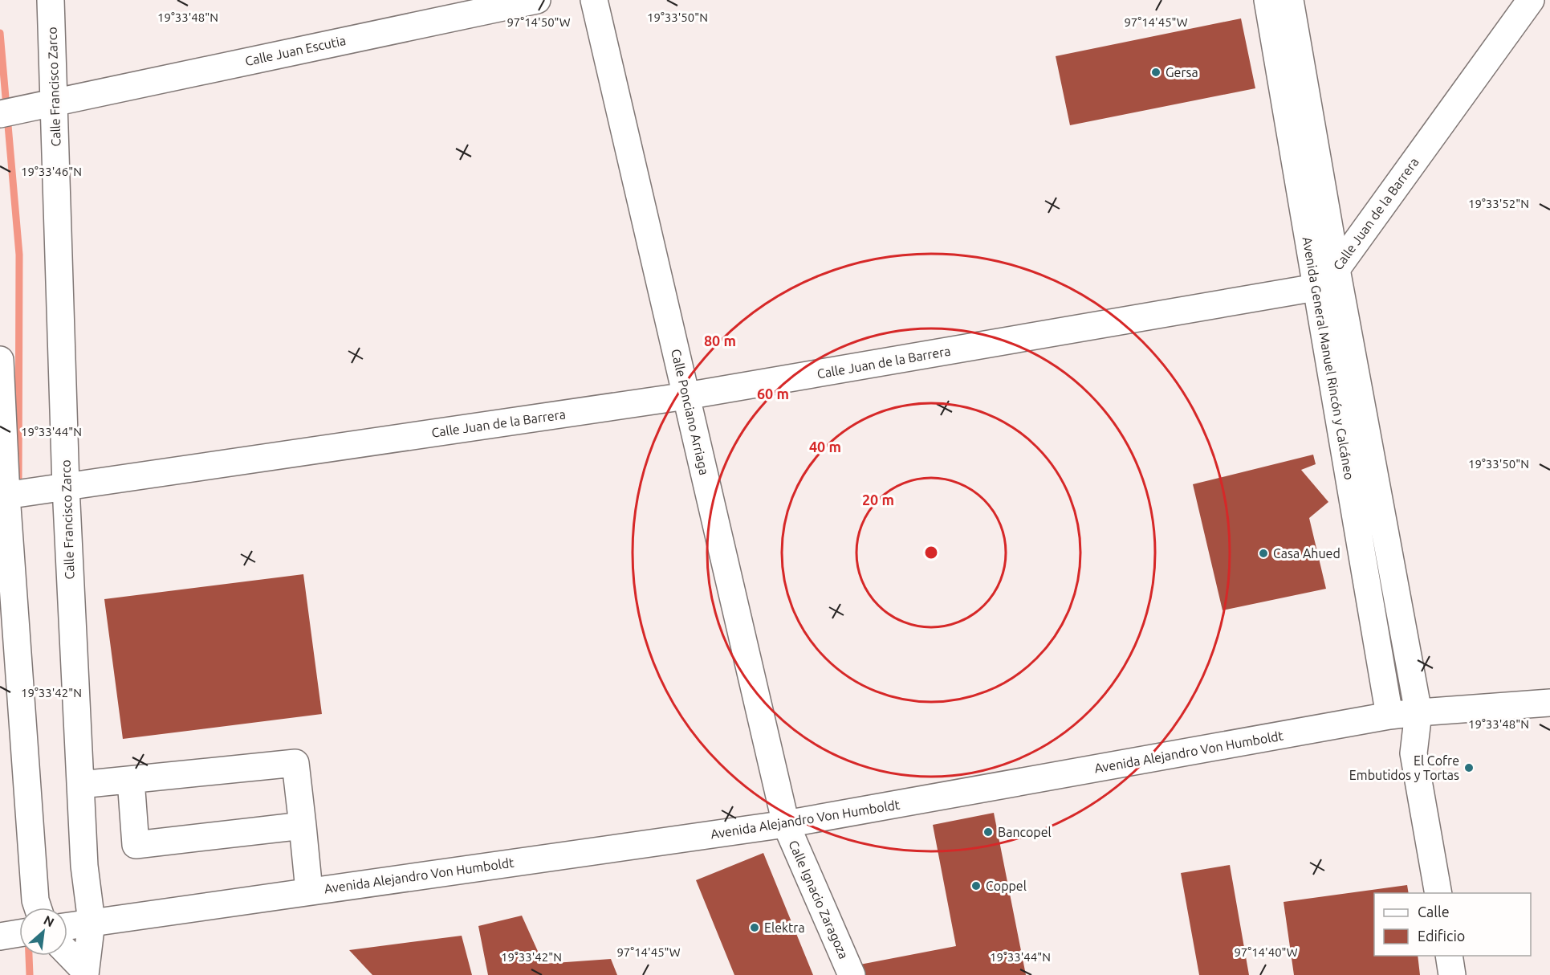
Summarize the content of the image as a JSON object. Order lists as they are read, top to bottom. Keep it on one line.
{"streets":{"street":["Calle Juan Escutia","Calle Francisco Zarco","Calle Juan de la Barrera","Avenida General Manuel Rincón y Calcáneo","Calle Ponciano Arriaga","Avenida Alejandro Von Humboldt","Calle Ignacio Zaragoza"]},"crossings":[["Calle Juan Escutia","Calle Francisco Zarco"],["Calle Francisco Zarco","Calle Juan de la Barrera"],["Calle Francisco Zarco","Avenida Alejandro Von Humboldt"],["Calle Juan de la Barrera","Avenida General Manuel Rincón y Calcáneo"],["Calle Juan de la Barrera","Calle Ponciano Arriaga"],["Avenida General Manuel Rincón y Calcáneo","Avenida Alejandro Von Humboldt"],["Calle Ponciano Arriaga","Avenida Alejandro Von Humboldt"],["Calle Ponciano Arriaga","Calle Ignacio Zaragoza"],["Avenida Alejandro Von Humboldt","Calle Ignacio Zaragoza"]],"places":["Gersa","Casa Ahued","El Cofre Embutidos y Tortas","Bancopel","Coppel","Elektra"],"legend":["Calle","Edificio"],"north":"top right","coordinates":["19°33'48\"N","19°33'50\"N","97°14'50\"W","97°14'45\"W","19°33'46\"N","19°33'52\"N","19°33'44\"N","19°33'42\"N","97°14'40\"W"],"rings":["80 m","60 m","40 m","20 m"]}
